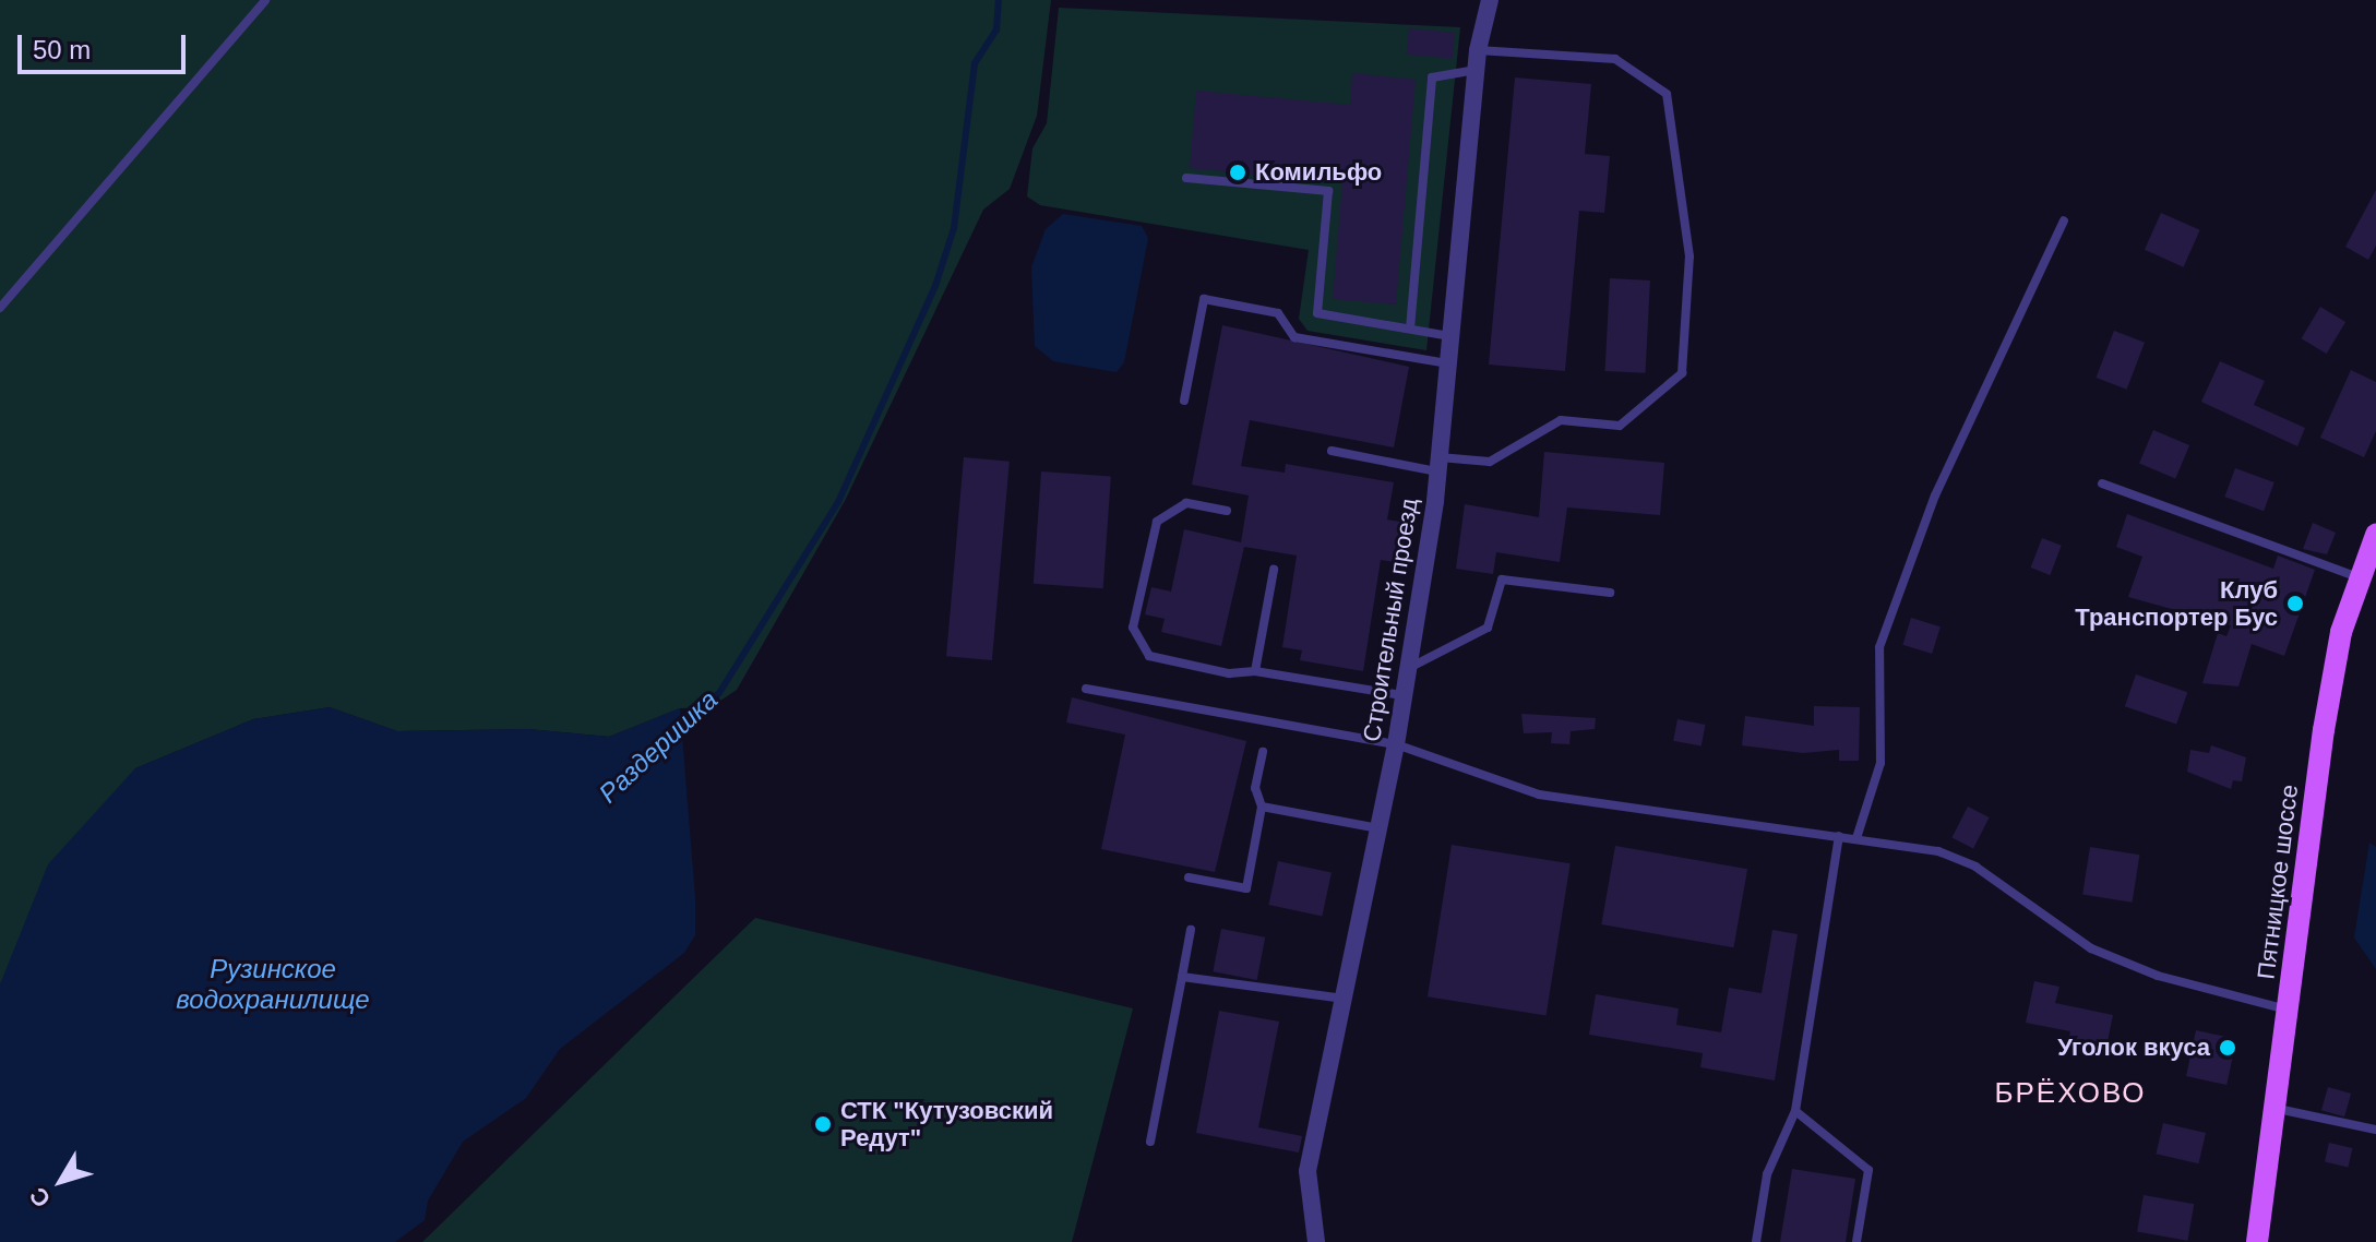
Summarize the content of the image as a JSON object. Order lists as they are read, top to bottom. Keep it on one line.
{"streets":{"main road":["Пятницкое шоссе"],"street":["Строительный проезд"]},"districts":["БРЁХОВО"],"water":["Раздеришка","Рузинское водохранилище"],"places":["Комильфо","Клуб Транспортер Бус","Уголок вкуса","СТК \"Кутузовский Редут\""],"scale_bar":"50 m","north":"bottom left"}
